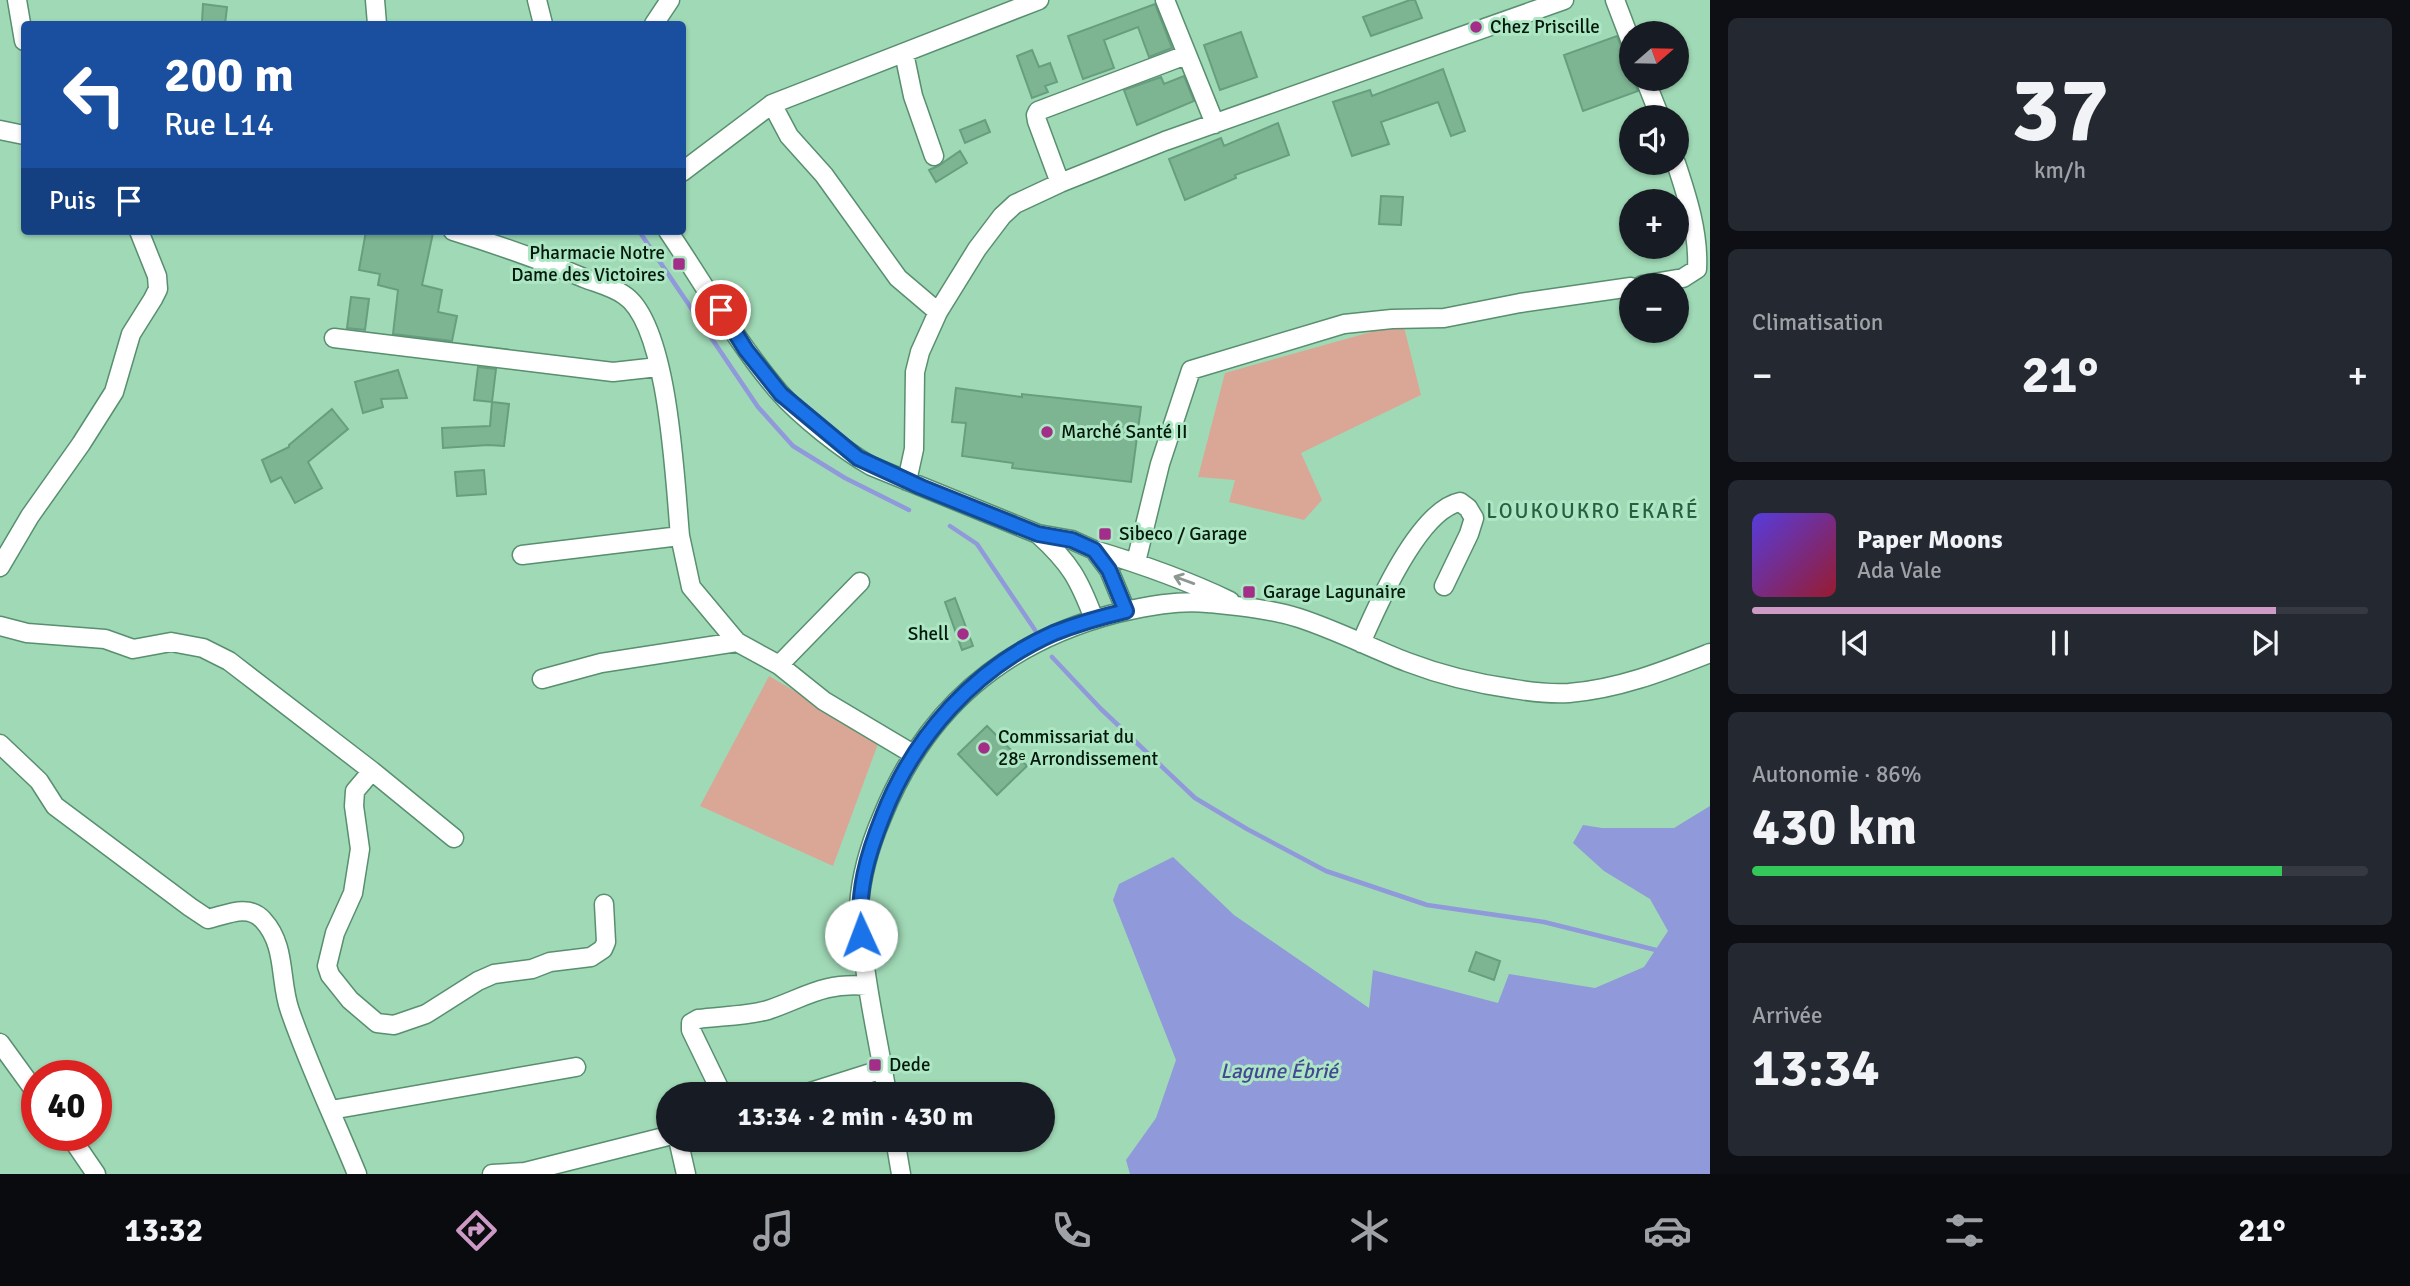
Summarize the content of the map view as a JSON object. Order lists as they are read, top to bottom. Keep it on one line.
{"districts":["LOUKOUKRO EKARÉ"],"water":["Lagune Ébrié"],"places":{"other":["Chez Priscille","Marché Santé II","Shell","Commissariat du 28ᵉ Arrondissement"],"transit":["Pharmacie Notre Dame des Victoires","Sibeco / Garage","Garage Lagunaire","Dede"]},"north":"right","page":{"tile":[["37","km/h"],"Climatisation",["Autonomie · 86%","430 km"],["Arrivée","13:34"]],"map_buttons":["+","−"],"turn":["200 m","Rue L14"],"then":"Puis","heat":["−","21°","+"],"song":["Paper Moons","Ada Vale"],"limit":"40","trip":"13:34 · 2 min · 430 m","tabs":["13:32","21°"]}}
